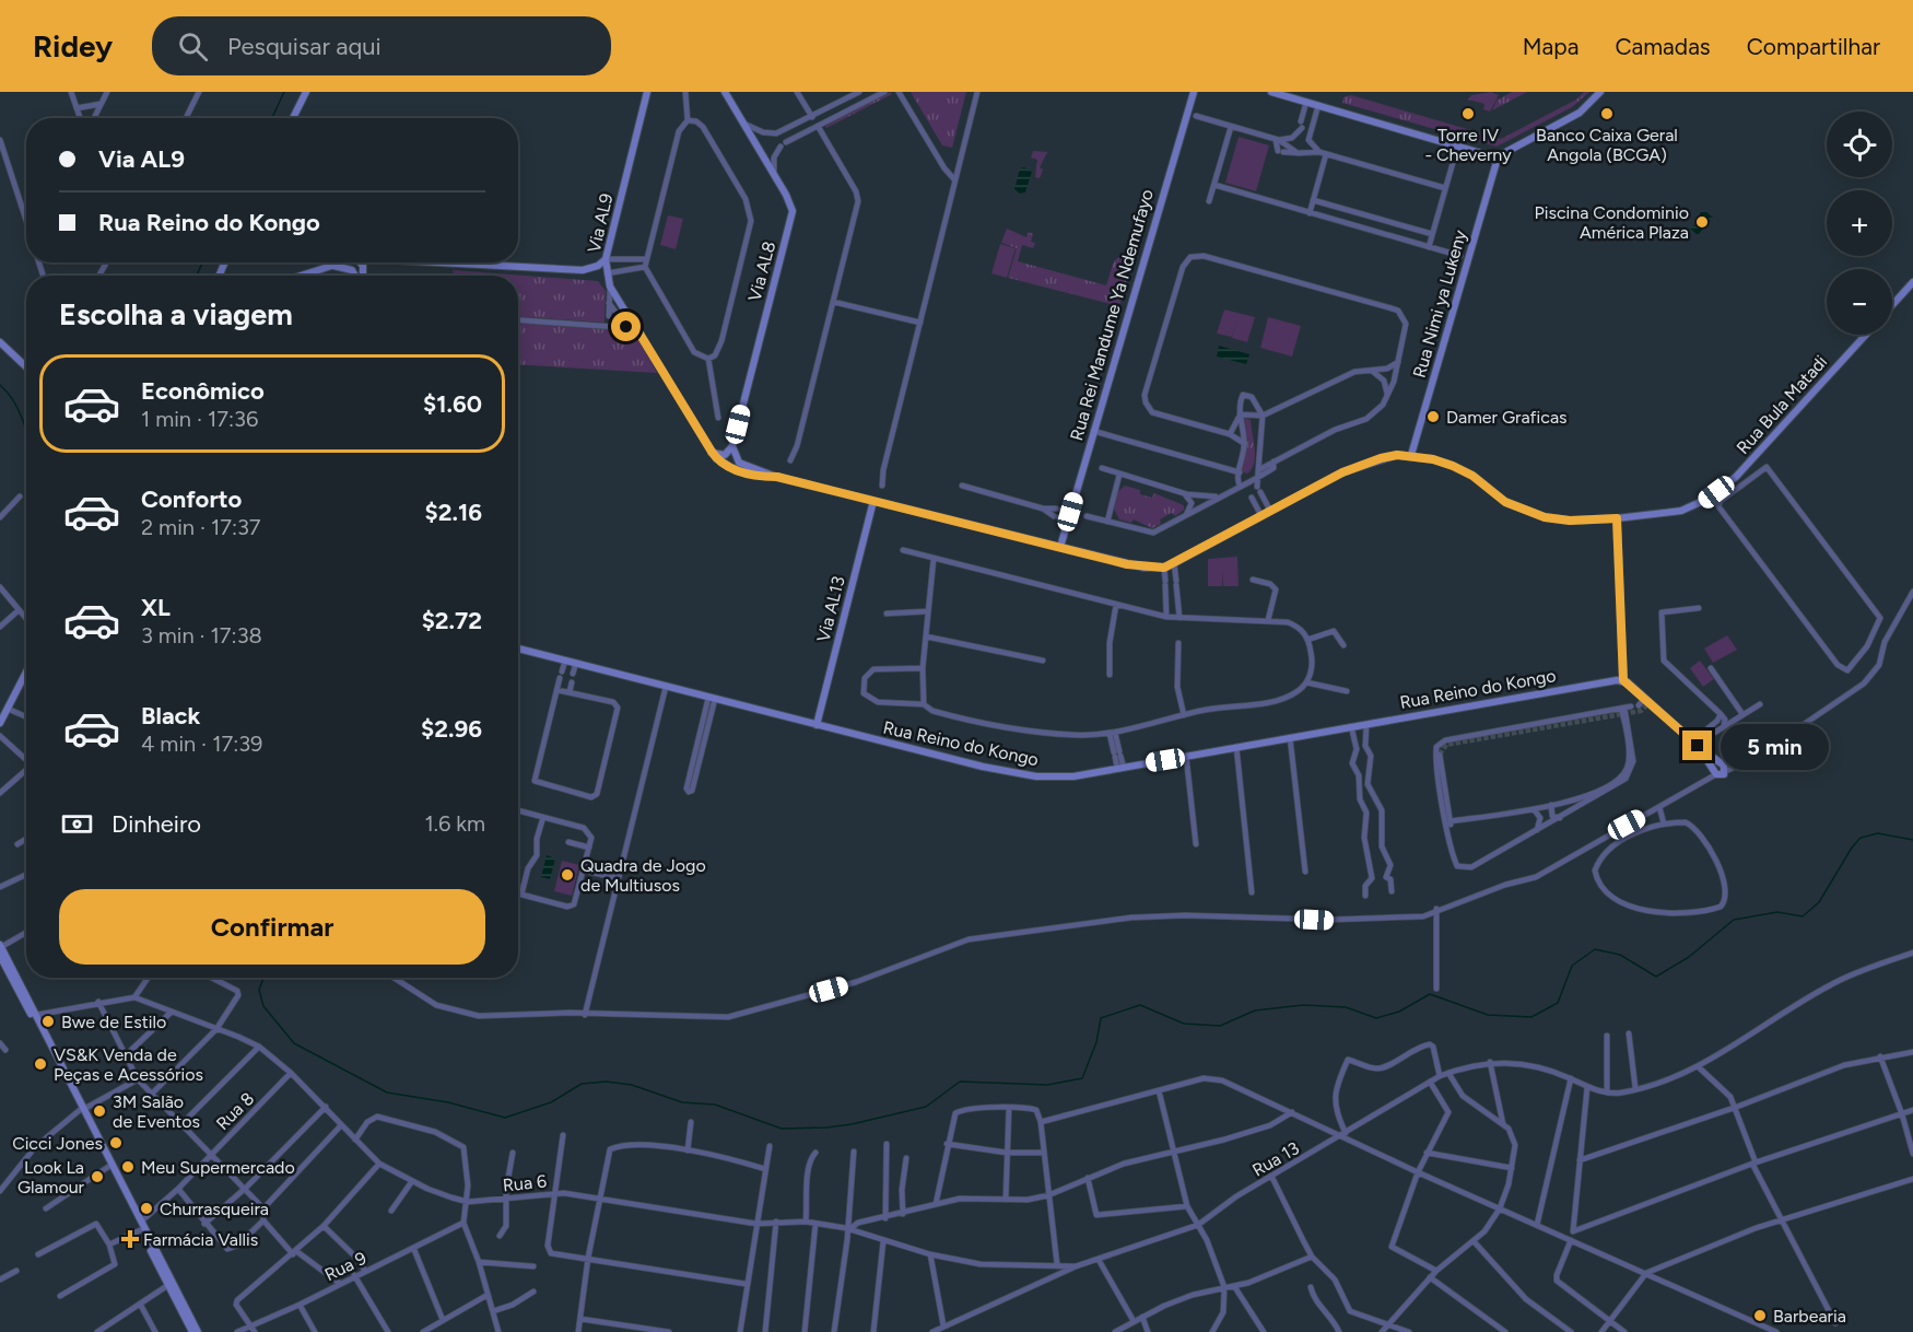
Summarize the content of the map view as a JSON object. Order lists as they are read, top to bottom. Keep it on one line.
{"streets":{"street":["Via AL9","Via AL8","Rua Nimi ya Lukeny","Rua Rei Mandume Ya Ndemufayo","Rua Bula Matadi","Via AL13","Rua Reino do Kongo","Rua 8","Rua 13","Rua 6","Rua 9"]},"crossings":[["Via AL9","Rua Bula Matadi"],["Via AL8","Rua Bula Matadi"],["Rua Nimi ya Lukeny","Rua Bula Matadi"],["Rua Rei Mandume Ya Ndemufayo","Rua Bula Matadi"],["Rua Bula Matadi","Via AL13"],["Via AL13","Rua Reino do Kongo"],["Rua 8","Rua 6"],["Rua 13","Rua 6"]],"places":{"other":["Torre IV - Cheverny","Banco Caixa Geral Angola (BCGA)","Piscina Condominio América Plaza","Damer Graficas","Quadra de Jogo de Multiusos","Bwe de Estilo","VS&K Venda de Peças e Acessórios","3M Salão de Eventos","Cicci Jones","Meu Supermercado","Look La Glamour","Churrasqueira","Barbearia"],"health":["Farmácia Vallis"]},"page":{"header":"Ridey","search":"Pesquisar aqui","nav":["Mapa","Camadas","Compartilhar"],"map_buttons":["+","−"],"banner":["Via AL9","Rua Reino do Kongo"],"heading":"Escolha a viagem","list":[{"name":"Econômico","note":"1 min · 17:36","value":"$1.60"},{"name":"Conforto","note":"2 min · 17:37","value":"$2.16"},{"name":"XL","note":"3 min · 17:38","value":"$2.72"},{"name":"Black","note":"4 min · 17:39","value":"$2.96"}],"bubble":"5 min","pay":["Dinheiro","1.6 km"],"buttons":"Confirmar"}}
